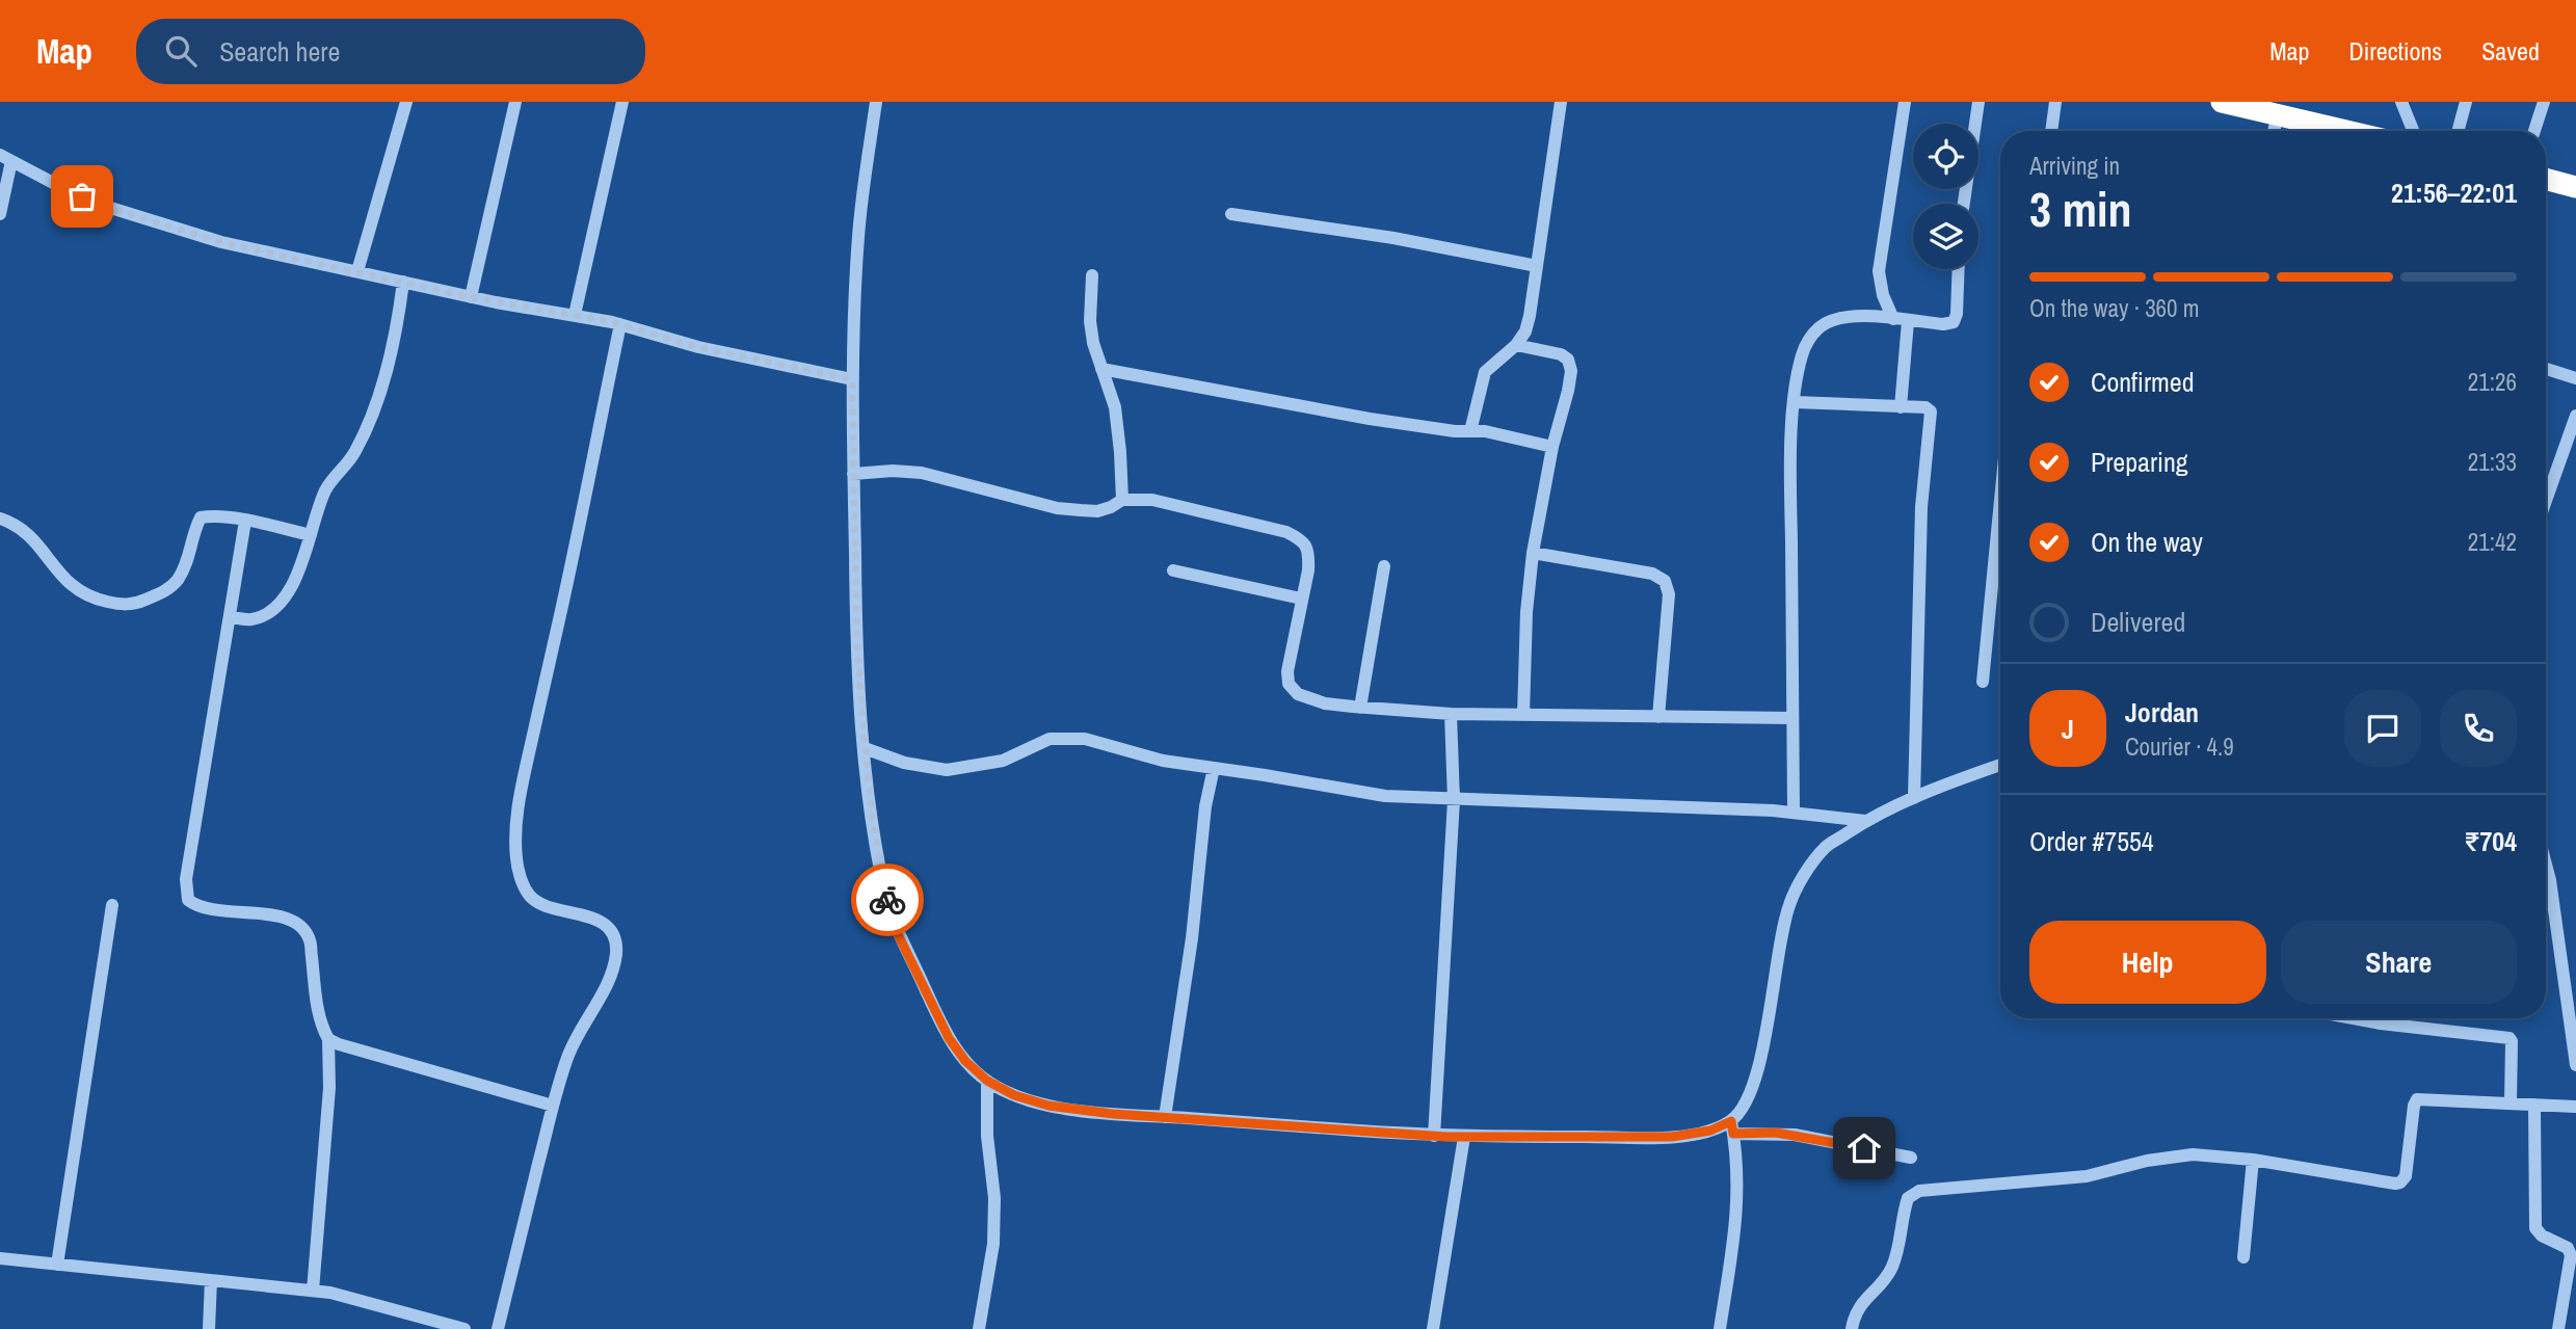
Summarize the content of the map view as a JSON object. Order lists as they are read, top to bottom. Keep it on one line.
{"page":{"header":"Map","search":"Search here","nav":["Map","Directions","Saved"],"heading":["3 min","Arriving in","21:56–22:01"],"panel":["Jordan","Courier · 4.9","Order #7554","₹704"],"bar":"On the way · 360 m","list":[["Confirmed","21:26"],["Preparing","21:33"],["On the way","21:42"],"Delivered"],"round":"J","buttons":["Help","Share"]}}
